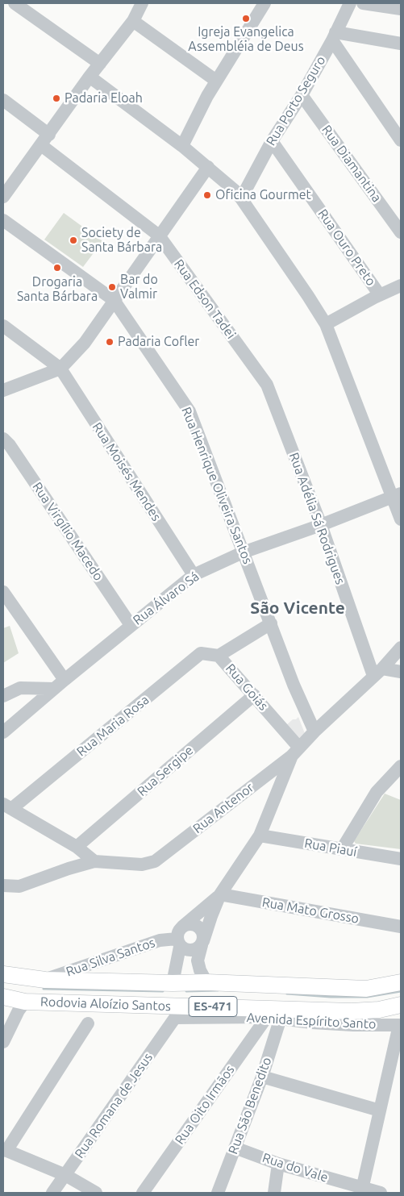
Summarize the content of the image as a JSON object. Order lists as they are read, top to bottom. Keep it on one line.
{"streets":{"main road":["Rodovia Aloízio Santos","ES-471"],"street":["Rua Porto Seguro","Rua Diamantina","Rua Ouro Preto","Rua Edson Tadei","Rua Moisés Mendes","Rua Henrique Oliveira Santos","Rua Adélia Sá Rodrigues","Rua Virgílio Macedo","Rua Álvaro Sá","Rua Goiás","Rua Maria Rosa","Rua Sergipe","Rua Antenor","Rua Piauí","Rua Mato Grosso","Rua Silva Santos","Avenida Espírito Santo","Rua Oito Irmãos","Rua Romana de Jesus","Rua São Benedito","Rua do Vale"]},"crossings":[["Rua Porto Seguro","Rua Diamantina"],["Rua Porto Seguro","Rua Ouro Preto"],["Rua Edson Tadei","Rua Adélia Sá Rodrigues"],["Rua Moisés Mendes","Rua Álvaro Sá"],["Rua Henrique Oliveira Santos","Rua Álvaro Sá"],["Rua Henrique Oliveira Santos","Rua Goiás"],["Rua Adélia Sá Rodrigues","Rua Álvaro Sá"],["Rua Virgílio Macedo","Rua Álvaro Sá"],["Rua Goiás","Rua Maria Rosa"],["Rua Goiás","Rua Sergipe"],["Rua Goiás","Rua Antenor"],["Rua Silva Santos","Rodovia Aloízio Santos"],["Avenida Espírito Santo","Rua Oito Irmãos"],["Avenida Espírito Santo","Rua Romana de Jesus"],["Avenida Espírito Santo","Rua São Benedito"],["Rua São Benedito","Rua do Vale"]],"districts":["São Vicente"],"places":["Igreja Evangelica Assembléia de Deus","Padaria Eloah","Oficina Gourmet","Society de Santa Bárbara","Drogaria Santa Bárbara","Bar do Valmir","Padaria Cofler"]}
